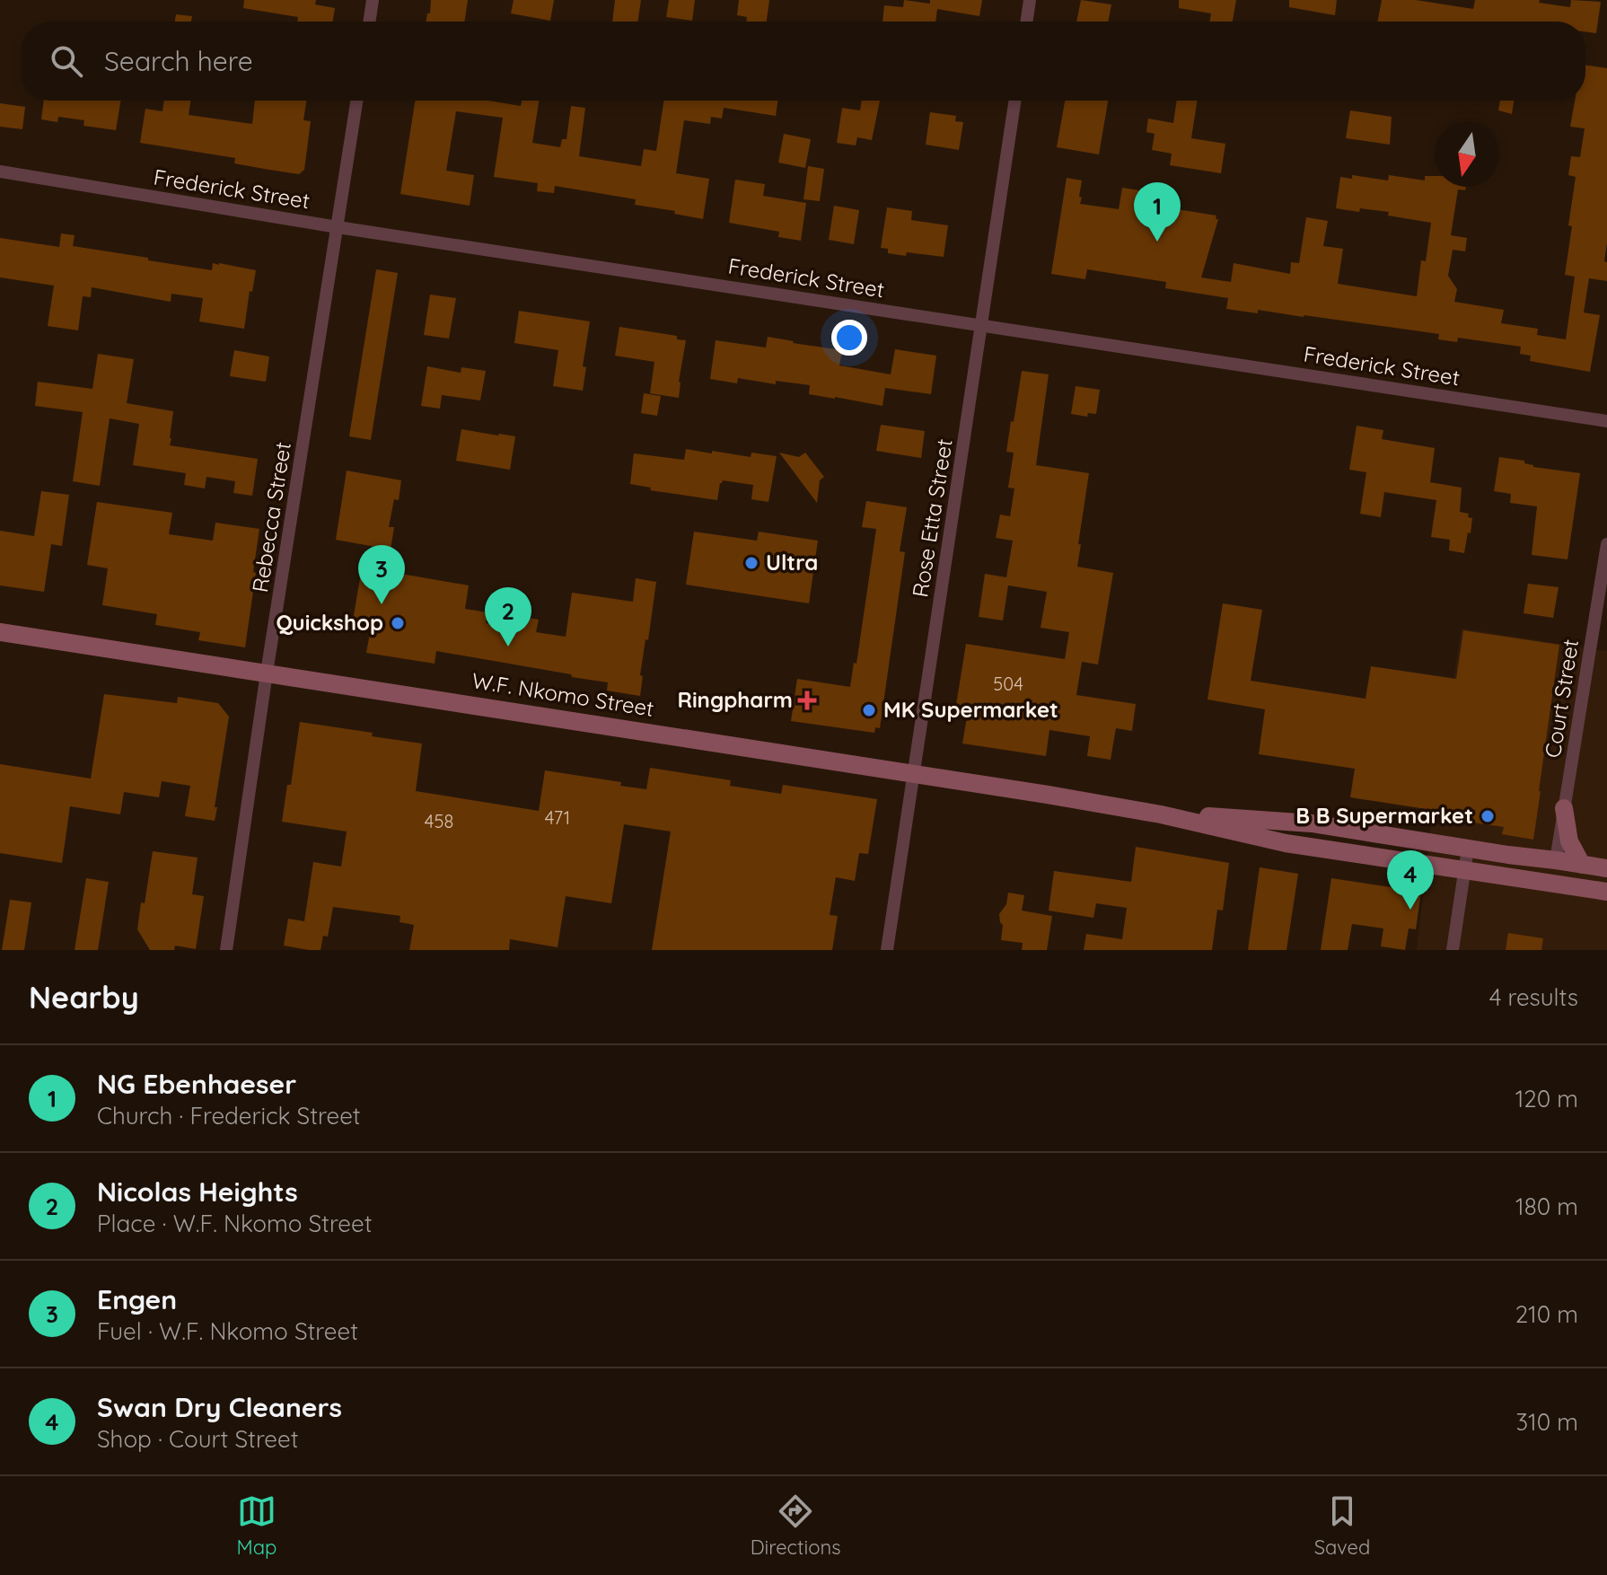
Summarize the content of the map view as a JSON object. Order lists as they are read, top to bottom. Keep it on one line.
{"streets":{"main road":["W.F. Nkomo Street"],"street":["Frederick Street","Rebecca Street","Rose Etta Street","Court Street"]},"crossings":[["Frederick Street","Rebecca Street"],["Frederick Street","Rose Etta Street"],["Rebecca Street","W.F. Nkomo Street"],["Rose Etta Street","W.F. Nkomo Street"],["W.F. Nkomo Street","Court Street"]],"places":{"other":["Ultra","Quickshop","MK Supermarket","B B Supermarket"],"health":["Ringpharm"]},"house_numbers":["504","471","458"],"north":"bottom","page":{"search":"Search here","pins":["1","3","2","4"],"heading":["Nearby","4 results"],"list":[{"mark":"1","name":"NG Ebenhaeser","note":"Church · Frederick Street","value":"120 m"},{"mark":"2","name":"Nicolas Heights","note":"Place · W.F. Nkomo Street","value":"180 m"},{"mark":"3","name":"Engen","note":"Fuel · W.F. Nkomo Street","value":"210 m"},{"mark":"4","name":"Swan Dry Cleaners","note":"Shop · Court Street","value":"310 m"}],"nav":["Map","Directions","Saved"]}}
